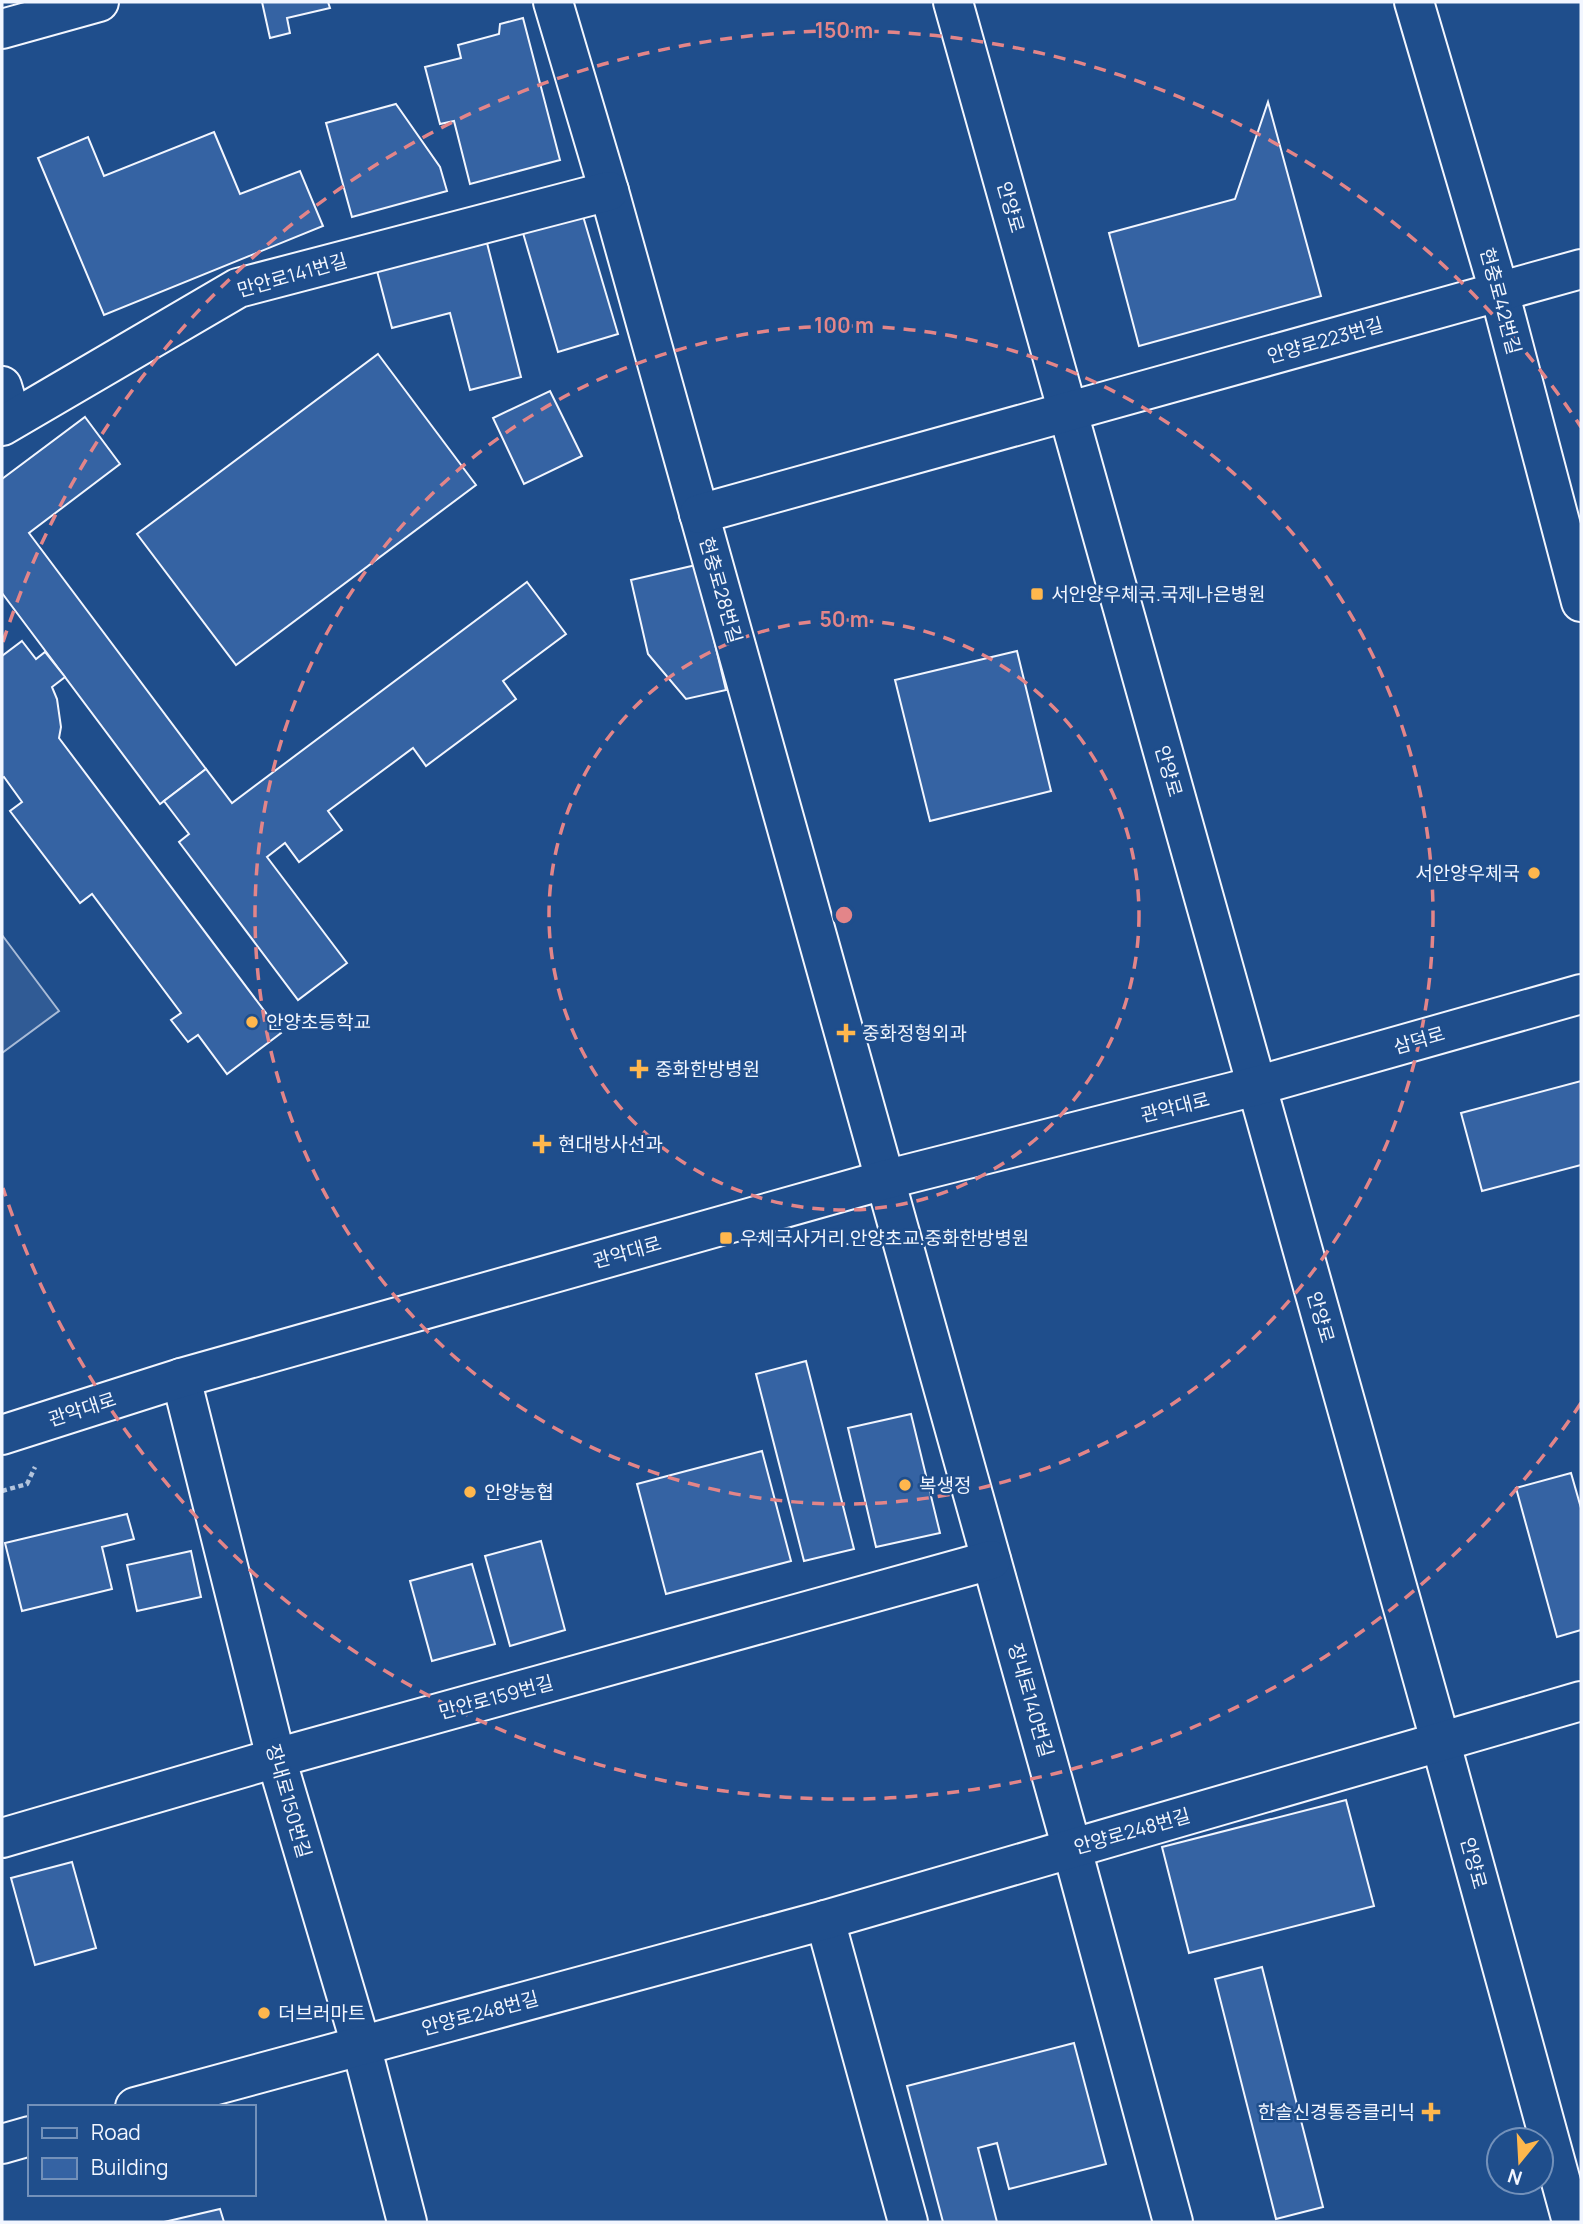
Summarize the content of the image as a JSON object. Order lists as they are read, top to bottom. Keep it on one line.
{"streets":{"street":["안양로","만안로141번길","현충로42번길","안양로223번길","현충로28번길","삼덕로","관악대로","만안로159번길","장내로140번길","장내로150번길","안양로248번길"]},"crossings":[["안양로","안양로223번길"],["안양로","삼덕로"],["안양로","관악대로"],["안양로","안양로248번길"],["만안로141번길","현충로28번길"],["현충로42번길","안양로223번길"],["현충로28번길","관악대로"],["현충로28번길","장내로140번길"],["삼덕로","관악대로"],["관악대로","장내로140번길"],["관악대로","장내로150번길"],["만안로159번길","장내로140번길"],["만안로159번길","장내로150번길"],["장내로140번길","안양로248번길"],["장내로150번길","안양로248번길"]],"places":{"transit":["서안양우체국.국제나은병원","우체국사거리.안양초교.중화한방병원"],"other":["서안양우체국","안양초등학교","복생정","안양농협","더브러마트"],"health":["중화정형외과","중화한방병원","현대방사선과","한솔신경통증클리닉"]},"legend":["Road","Building"],"north":"bottom","rings":["150 m","100 m","50 m"]}
